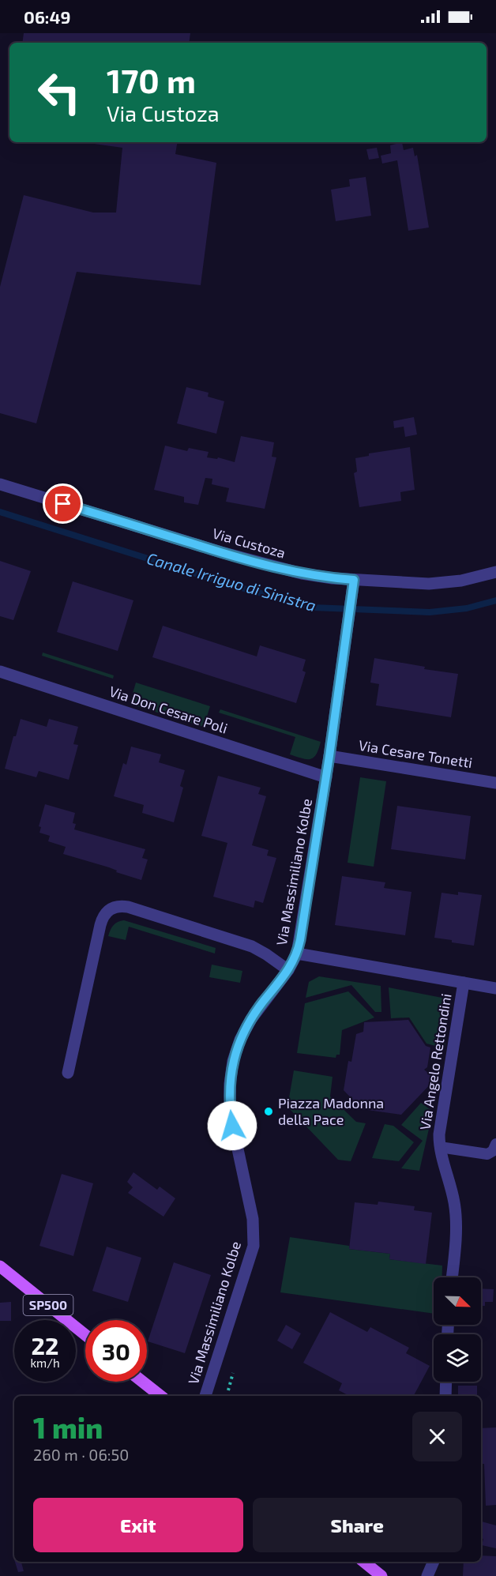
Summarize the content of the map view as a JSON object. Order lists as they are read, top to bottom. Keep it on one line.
{"streets":{"main road":["SP500"],"street":["Via Custoza","Via Don Cesare Poli","Via Cesare Tonetti","Via Massimiliano Kolbe","Via Angelo Rettondini"]},"crossings":[["Via Custoza","Via Massimiliano Kolbe"],["Via Don Cesare Poli","Via Massimiliano Kolbe"],["Via Cesare Tonetti","Via Massimiliano Kolbe"]],"water":["Canale Irriguo di Sinistra"],"places":["Piazza Madonna della Pace"],"north":"bottom right","page":{"status":"06:49","turn":["170 m","Via Custoza"],"speed":"22 km/h","limit":"30","heading":["1 min","260 m · 06:50"],"buttons":["Exit","Share"]}}
